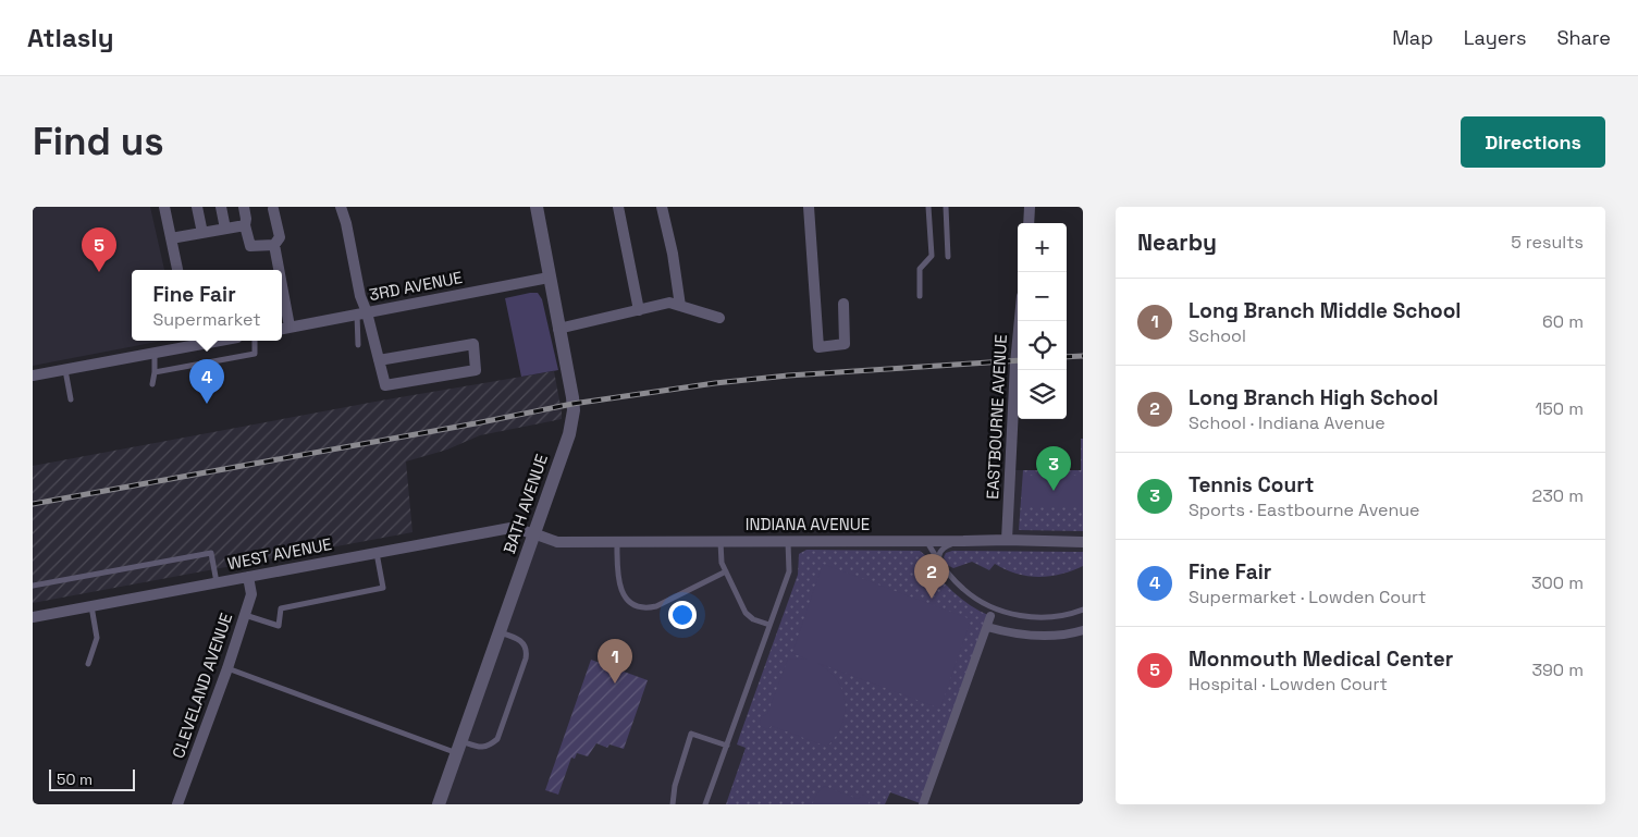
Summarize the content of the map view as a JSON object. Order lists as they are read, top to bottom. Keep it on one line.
{"streets":{"street":["3RD AVENUE","EASTBOURNE AVENUE","BATH AVENUE","INDIANA AVENUE","WEST AVENUE","CLEVELAND AVENUE"]},"crossings":[["3RD AVENUE","BATH AVENUE"],["EASTBOURNE AVENUE","INDIANA AVENUE"],["BATH AVENUE","INDIANA AVENUE"],["BATH AVENUE","WEST AVENUE"],["INDIANA AVENUE","WEST AVENUE"],["WEST AVENUE","CLEVELAND AVENUE"]],"scale_bar":"50 m","page":{"header":"Atlasly","nav":["Map","Layers","Share"],"buttons":"Directions","title":"Find us","heading":["Nearby","5 results"],"map_buttons":["+","−"],"pins":["5","4","3","2","1"],"popup":["Fine Fair","Supermarket"],"list":[{"mark":"1","name":"Long Branch Middle School","note":"School","value":"60 m"},{"mark":"2","name":"Long Branch High School","note":"School · Indiana Avenue","value":"150 m"},{"mark":"3","name":"Tennis Court","note":"Sports · Eastbourne Avenue","value":"230 m"},{"mark":"4","name":"Fine Fair","note":"Supermarket · Lowden Court","value":"300 m"},{"mark":"5","name":"Monmouth Medical Center","note":"Hospital · Lowden Court","value":"390 m"}],"scale":"50 m"}}
